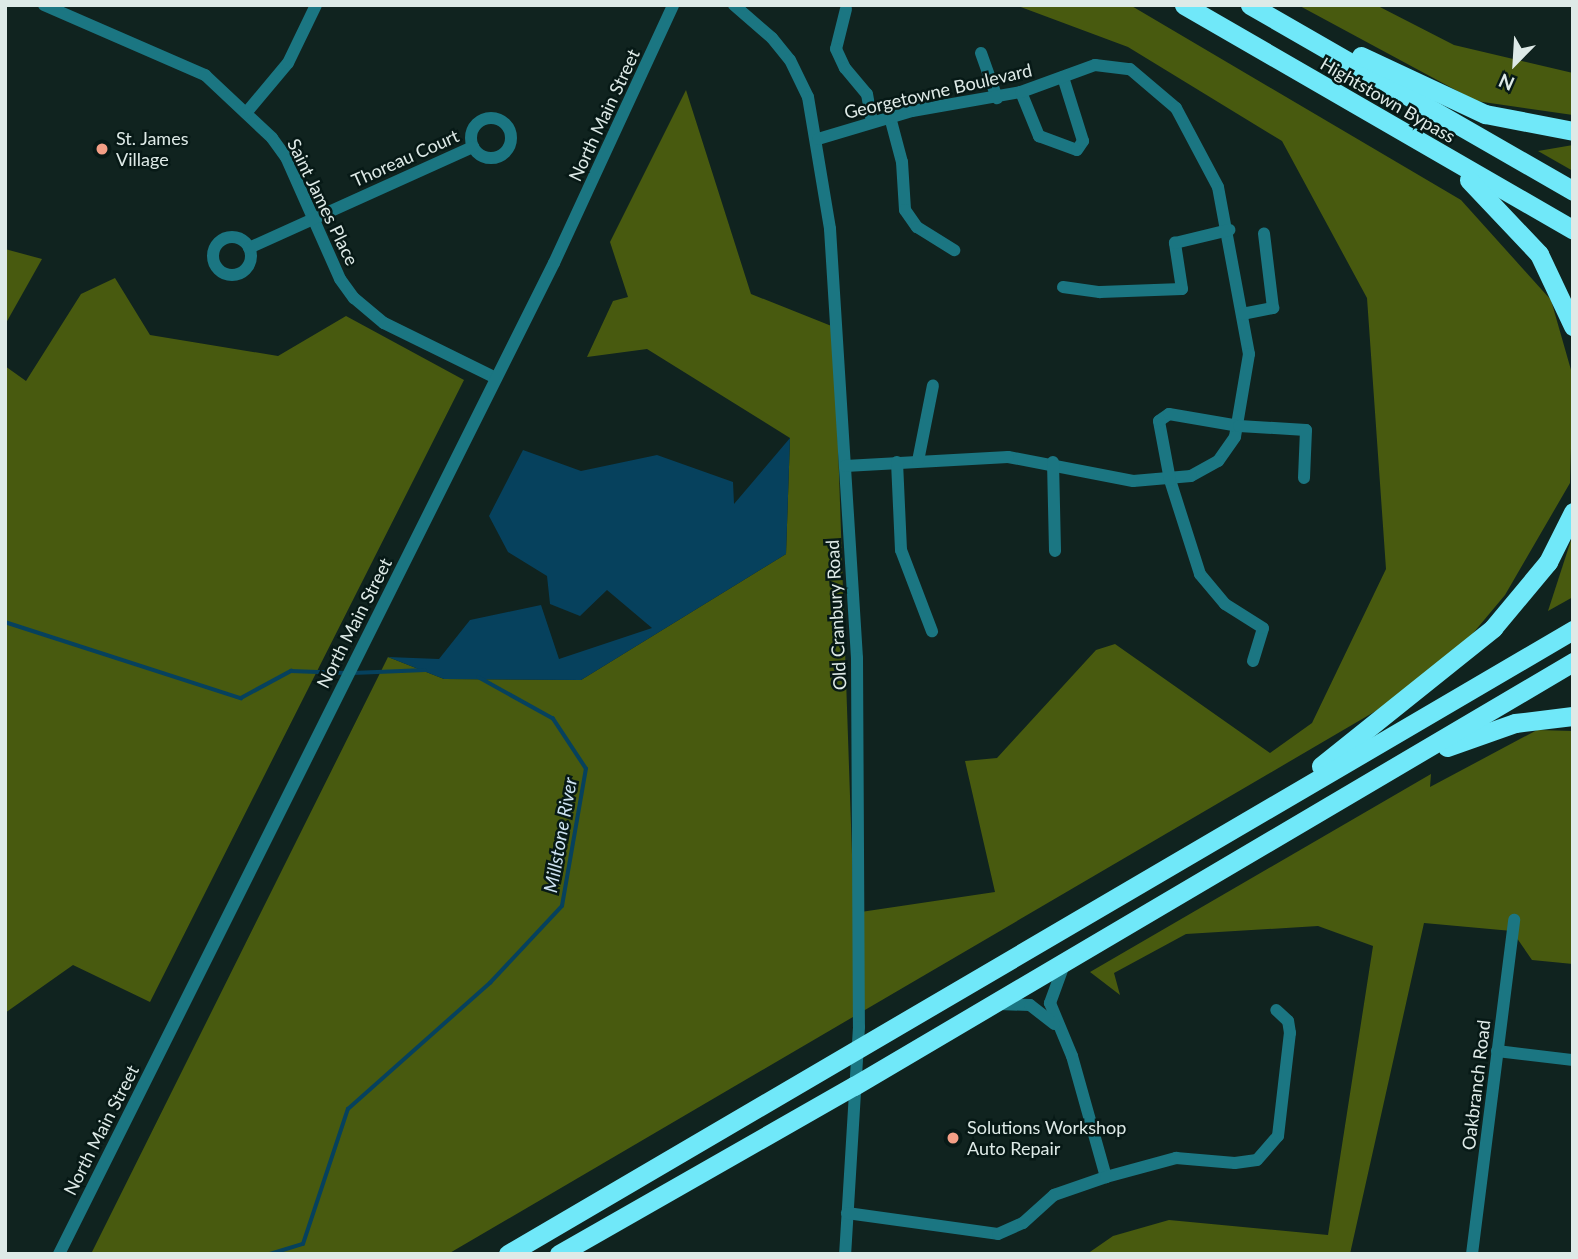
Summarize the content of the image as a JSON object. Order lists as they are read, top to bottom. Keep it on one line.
{"streets":{"highway":["Hightstown Bypass"],"street":["Georgetowne Boulevard","North Main Street","Thoreau Court","Saint James Place","Old Cranbury Road","Oakbranch Road"]},"crossings":[["Georgetowne Boulevard","Old Cranbury Road"],["North Main Street","Saint James Place"],["Thoreau Court","Saint James Place"]],"water":["Millstone River"],"places":["St. James Village","Solutions Workshop Auto Repair"],"north":"bottom left"}
